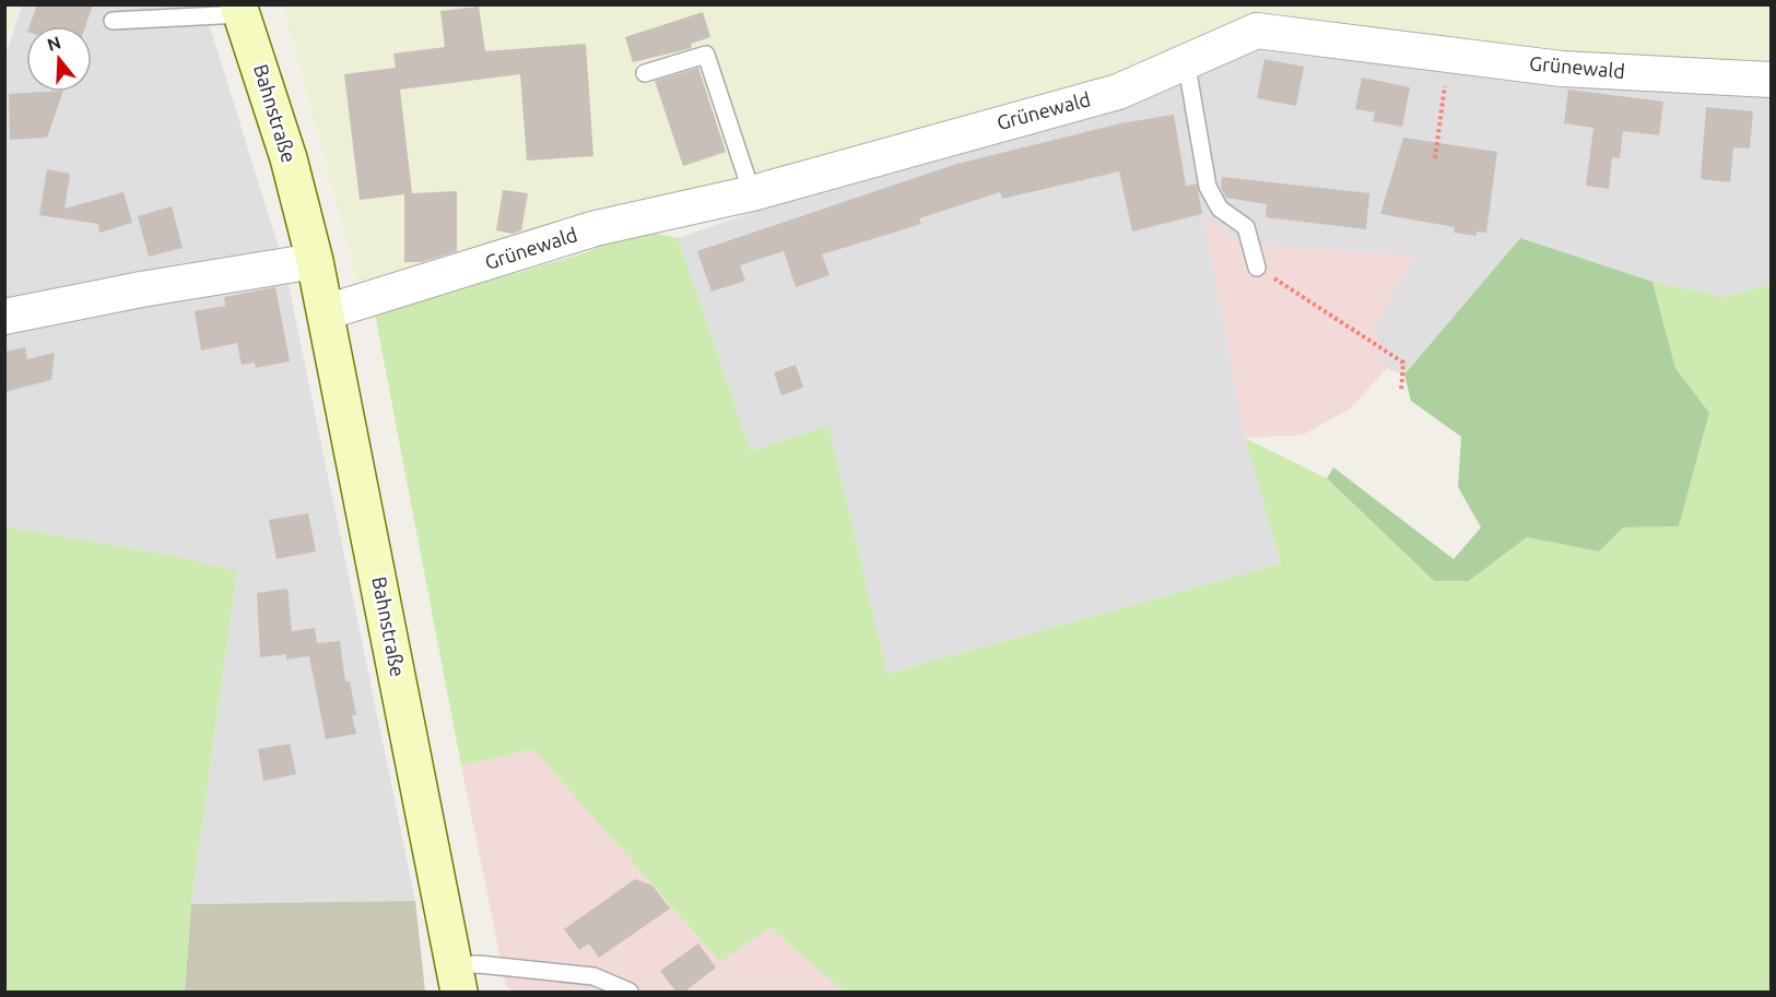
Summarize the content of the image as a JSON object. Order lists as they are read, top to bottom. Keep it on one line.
{"streets":{"main road":["Bahnstraße"],"street":["Grünewald"]},"crossings":[["Grünewald","Bahnstraße"]],"north":"top"}
